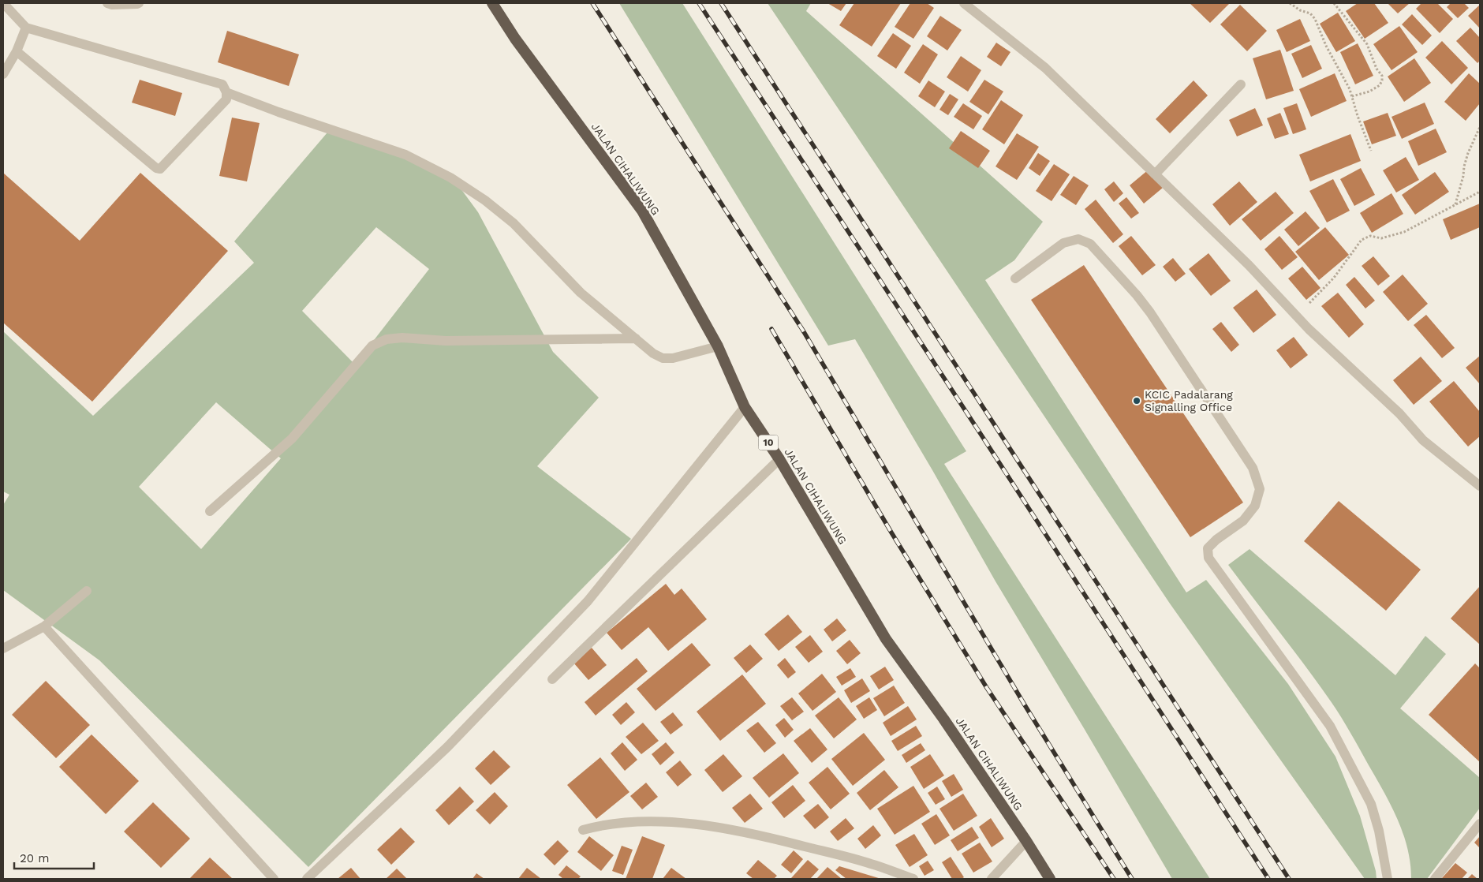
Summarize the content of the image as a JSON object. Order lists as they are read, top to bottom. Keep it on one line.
{"streets":{"highway":["JALAN CIHALIWUNG","10"]},"places":["KCIC Padalarang Signalling Office"],"scale_bar":"20 m"}
